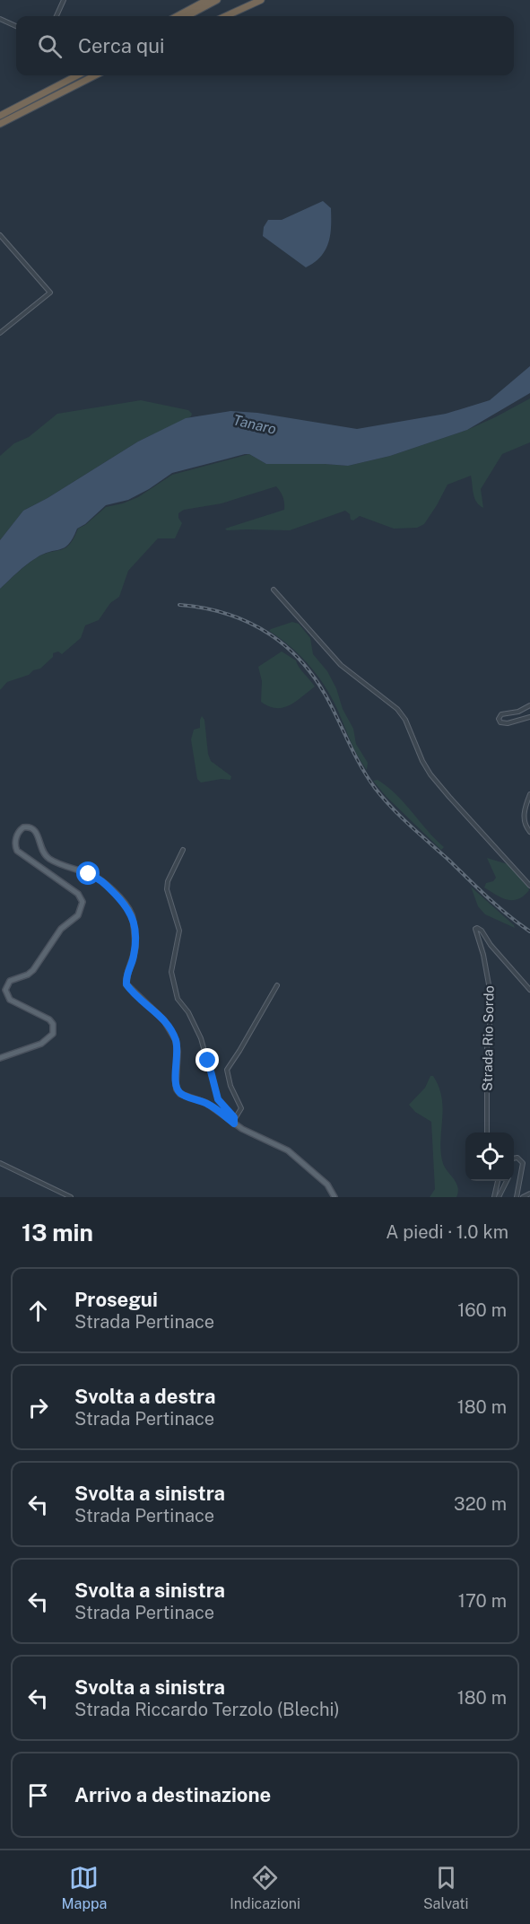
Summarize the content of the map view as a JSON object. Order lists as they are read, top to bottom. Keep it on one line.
{"streets":{"street":["Strada Rio Sordo"]},"water":["Tanaro"],"page":{"search":"Cerca qui","heading":["13 min","A piedi · 1.0 km"],"list":[["Prosegui","Strada Pertinace","160 m"],["Svolta a destra","Strada Pertinace","180 m"],["Svolta a sinistra","Strada Pertinace","320 m"],["Svolta a sinistra","Strada Pertinace","170 m"],["Svolta a sinistra","Strada Riccardo Terzolo (Blechi)","180 m"],"Arrivo a destinazione"],"nav":["Mappa","Indicazioni","Salvati"]}}
